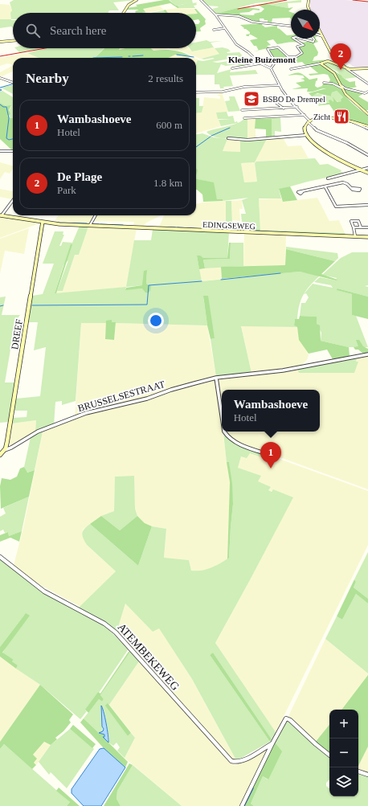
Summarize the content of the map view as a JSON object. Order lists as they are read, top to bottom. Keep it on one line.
{"streets":{"main road":["EDINGSEWEG","DREEF","BRUSSELSESTRAAT"],"street":["ATEMBEKEWEG"]},"crossings":[["EDINGSEWEG","DREEF"],["DREEF","BRUSSELSESTRAAT"]],"districts":["Kleine Buizemont"],"places":{"school or university":["BSBO De Drempel"],"restaurant":["Zicht"]},"north":"bottom right","page":{"search":"Search here","pins":["2","1"],"heading":["Nearby","2 results"],"list":[{"mark":"1","name":"Wambashoeve","note":"Hotel","value":"600 m"},{"mark":"2","name":"De Plage","note":"Park","value":"1.8 km"}],"popup":["Wambashoeve","Hotel"],"map_buttons":["+","−"]}}
